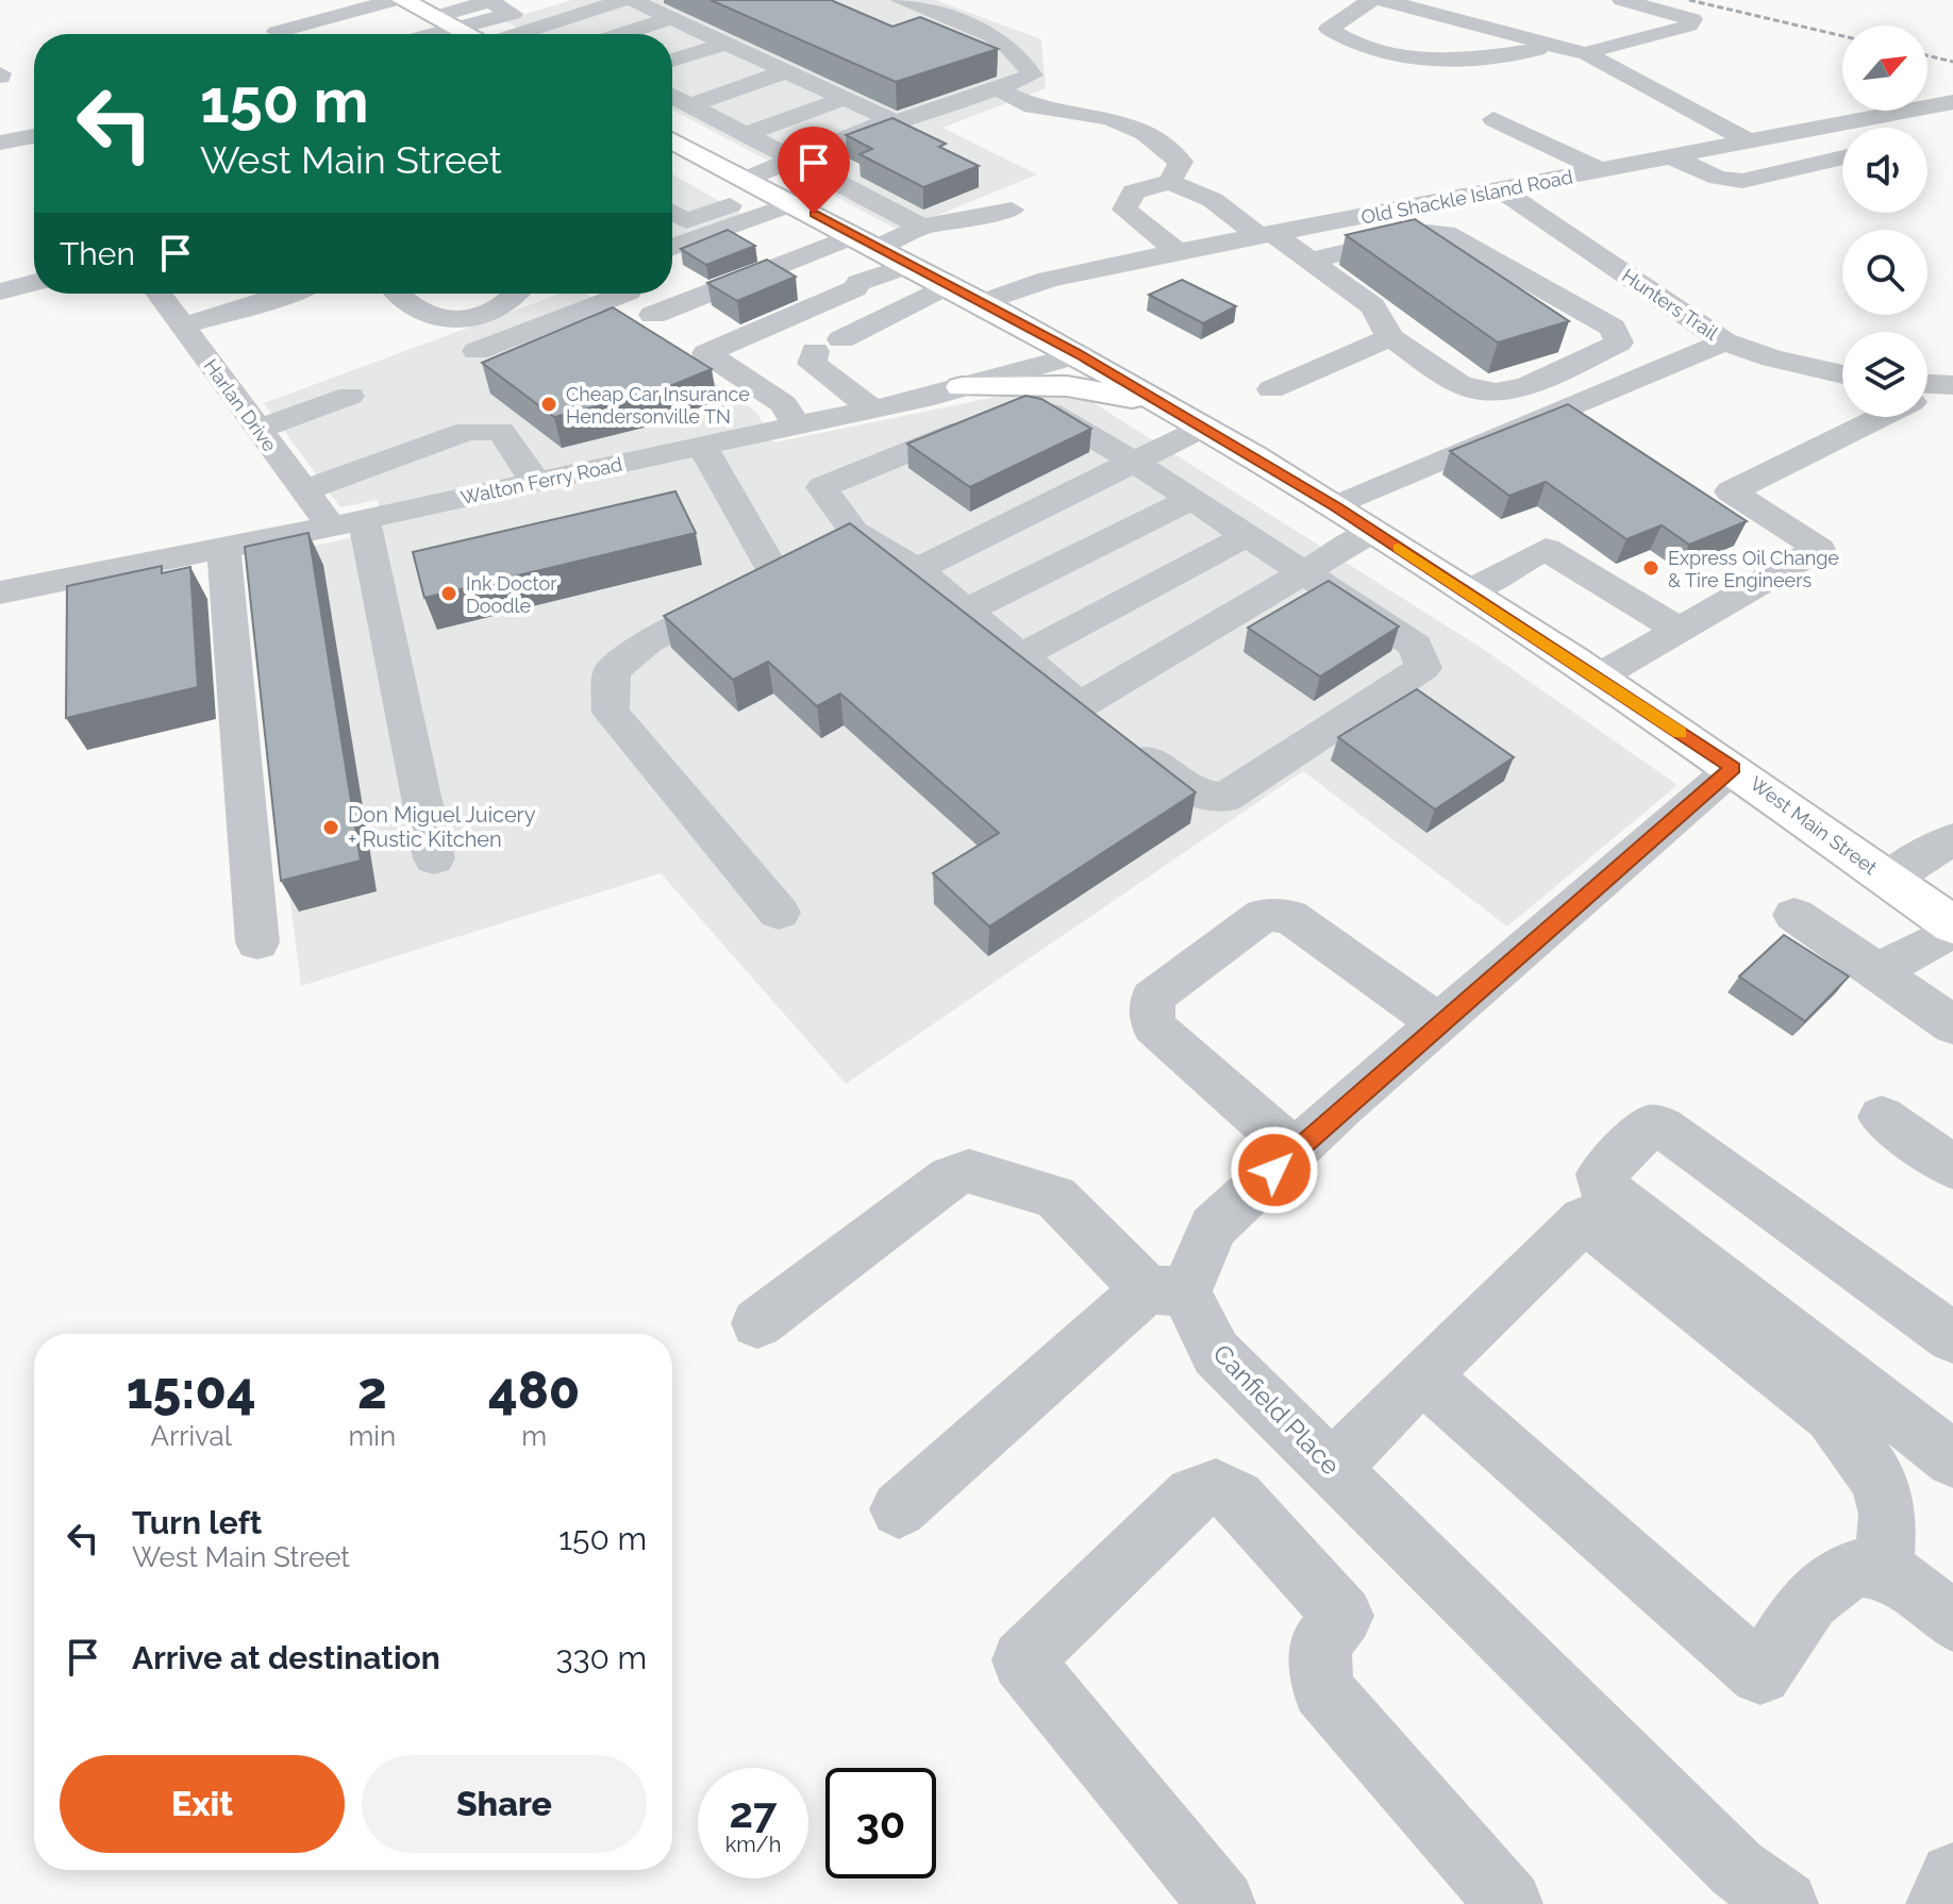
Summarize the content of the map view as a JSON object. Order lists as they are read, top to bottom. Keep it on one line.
{"streets":{"main road":["West Main Street"],"street":["Old Shackle Island Road","Hunters Trail","Harlan Drive","Walton Ferry Road","Canfield Place"]},"crossings":[["Old Shackle Island Road","Hunters Trail"],["Old Shackle Island Road","West Main Street"],["Harlan Drive","Walton Ferry Road"],["Walton Ferry Road","West Main Street"]],"places":["Cheap Car Insurance Hendersonville TN","Express Oil Change & Tire Engineers","Ink Doctor Doodle","Don Miguel Juicery + Rustic Kitchen"],"north":"top right","page":{"turn":["150 m","West Main Street"],"then":"Then","eta":["15:04","Arrival","2","min","480","m"],"list":[{"name":"Turn left","note":"West Main Street","value":"150 m"},{"name":"Arrive at destination","value":"330 m"}],"buttons":["Exit","Share"],"speed":"27 km/h","limit":"30"}}
